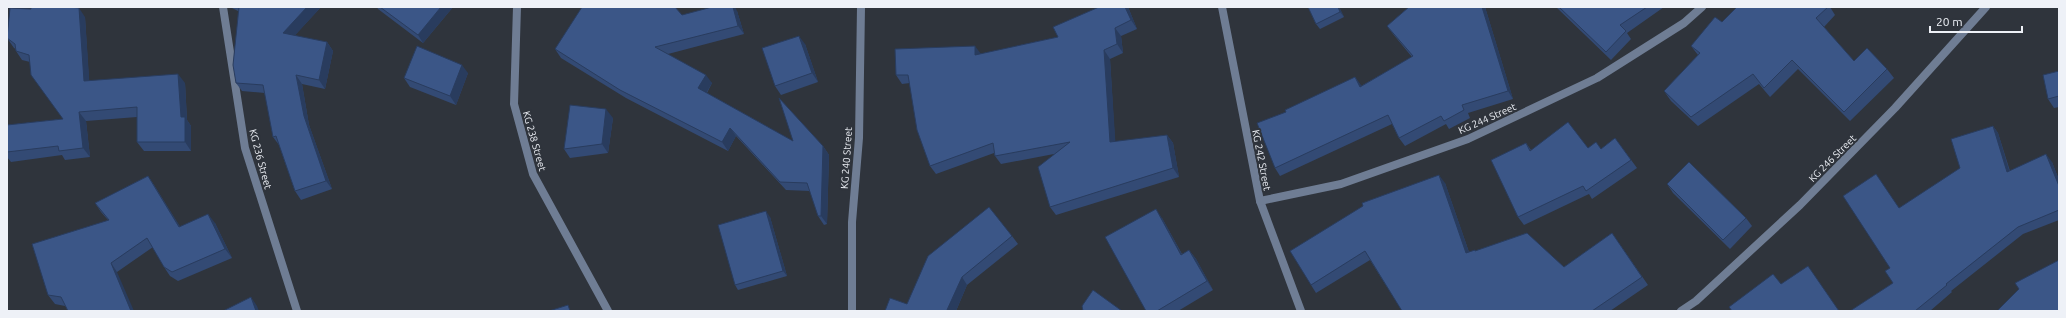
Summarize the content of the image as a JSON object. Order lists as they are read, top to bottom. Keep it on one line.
{"streets":{"street":["KG 244 Street","KG 238 Street","KG 240 Street","KG 246 Street","KG 236 Street","KG 242 Street"]},"crossings":[["KG 244 Street","KG 242 Street"]],"scale_bar":"20 m"}
